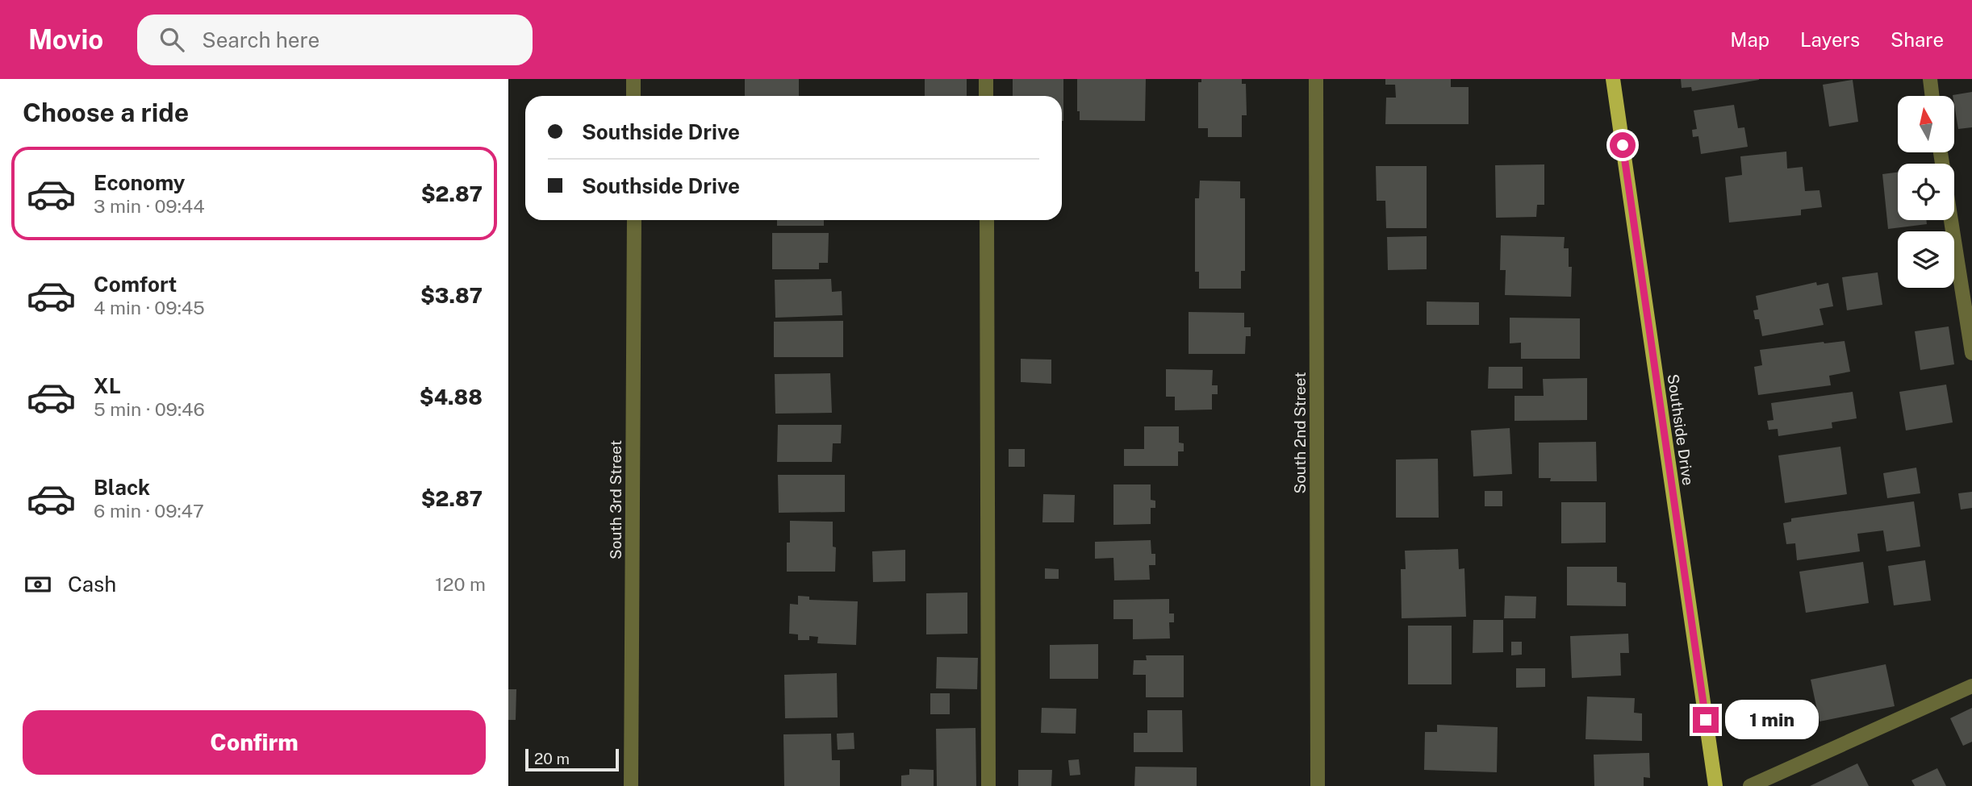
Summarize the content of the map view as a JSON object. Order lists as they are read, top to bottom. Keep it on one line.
{"streets":{"main road":["Southside Drive"],"street":["South 2nd Street","South 3rd Street"]},"scale_bar":"20 m","north":"top","page":{"header":"Movio","search":"Search here","nav":["Map","Layers","Share"],"heading":"Choose a ride","banner":["Southside Drive","Southside Drive"],"list":[{"name":"Economy","note":"3 min · 09:44","value":"$2.87"},{"name":"Comfort","note":"4 min · 09:45","value":"$3.87"},{"name":"XL","note":"5 min · 09:46","value":"$4.88"},{"name":"Black","note":"6 min · 09:47","value":"$2.87"}],"pay":["Cash","120 m"],"buttons":"Confirm","bubble":"1 min","scale":"20 m"}}
